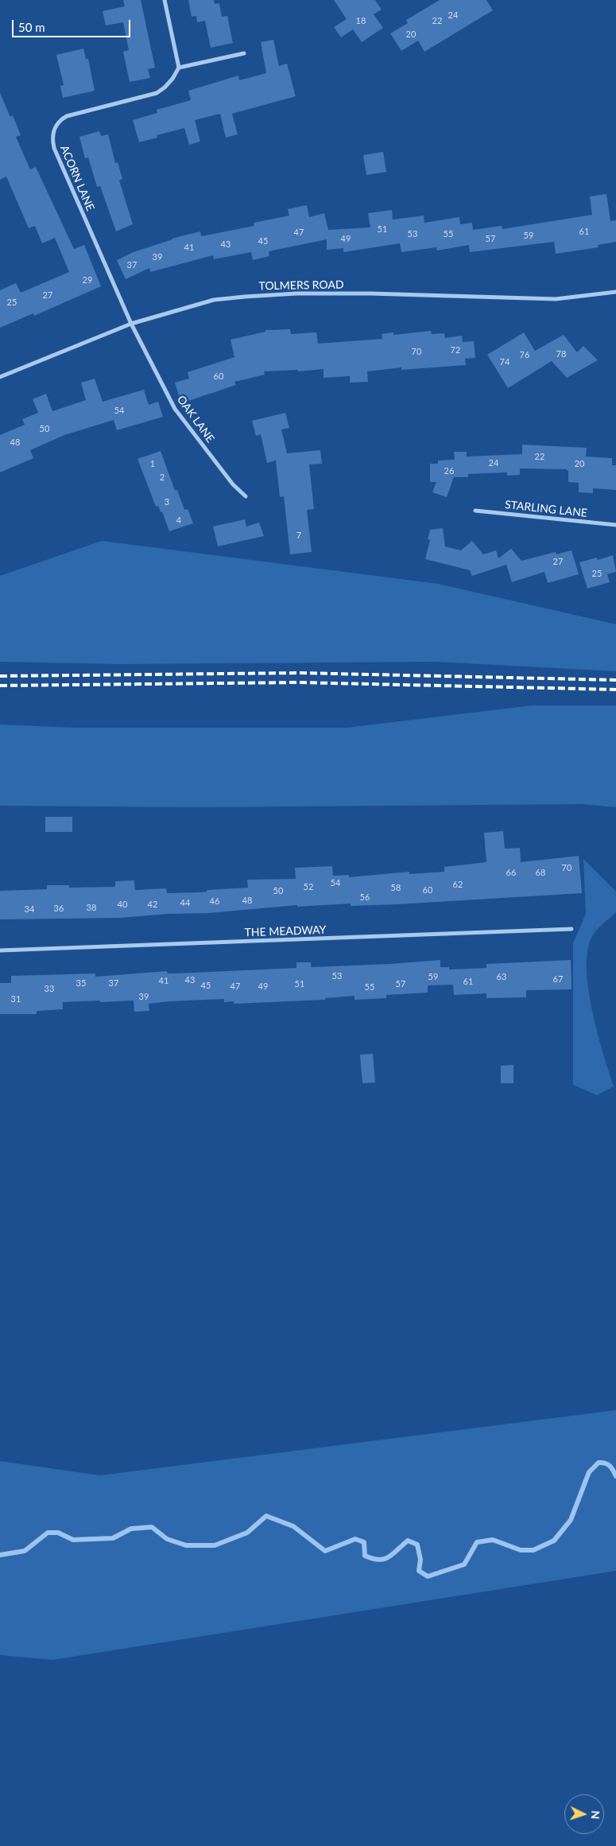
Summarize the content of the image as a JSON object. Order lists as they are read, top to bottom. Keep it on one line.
{"streets":{"street":["ACORN LANE","TOLMERS ROAD","OAK LANE","STARLING LANE","THE MEADWAY"]},"crossings":[["ACORN LANE","TOLMERS ROAD"],["ACORN LANE","OAK LANE"],["TOLMERS ROAD","OAK LANE"]],"house_numbers":["24","18","22","20","51","61","47","53","55","59","49","57","45","43","41","39","37","29","27","25","72","70","78","76","74","60","54","50","48","22","24","1","20","26","2","3","4","7","27","25","70","66","68","54","62","52","58","60","50","56","48","46","44","40","42","38","36","34","53","59","63","67","43","41","61","35","37","51","57","45","47","49","55","33","39","31"],"scale_bar":"50 m","north":"right"}
